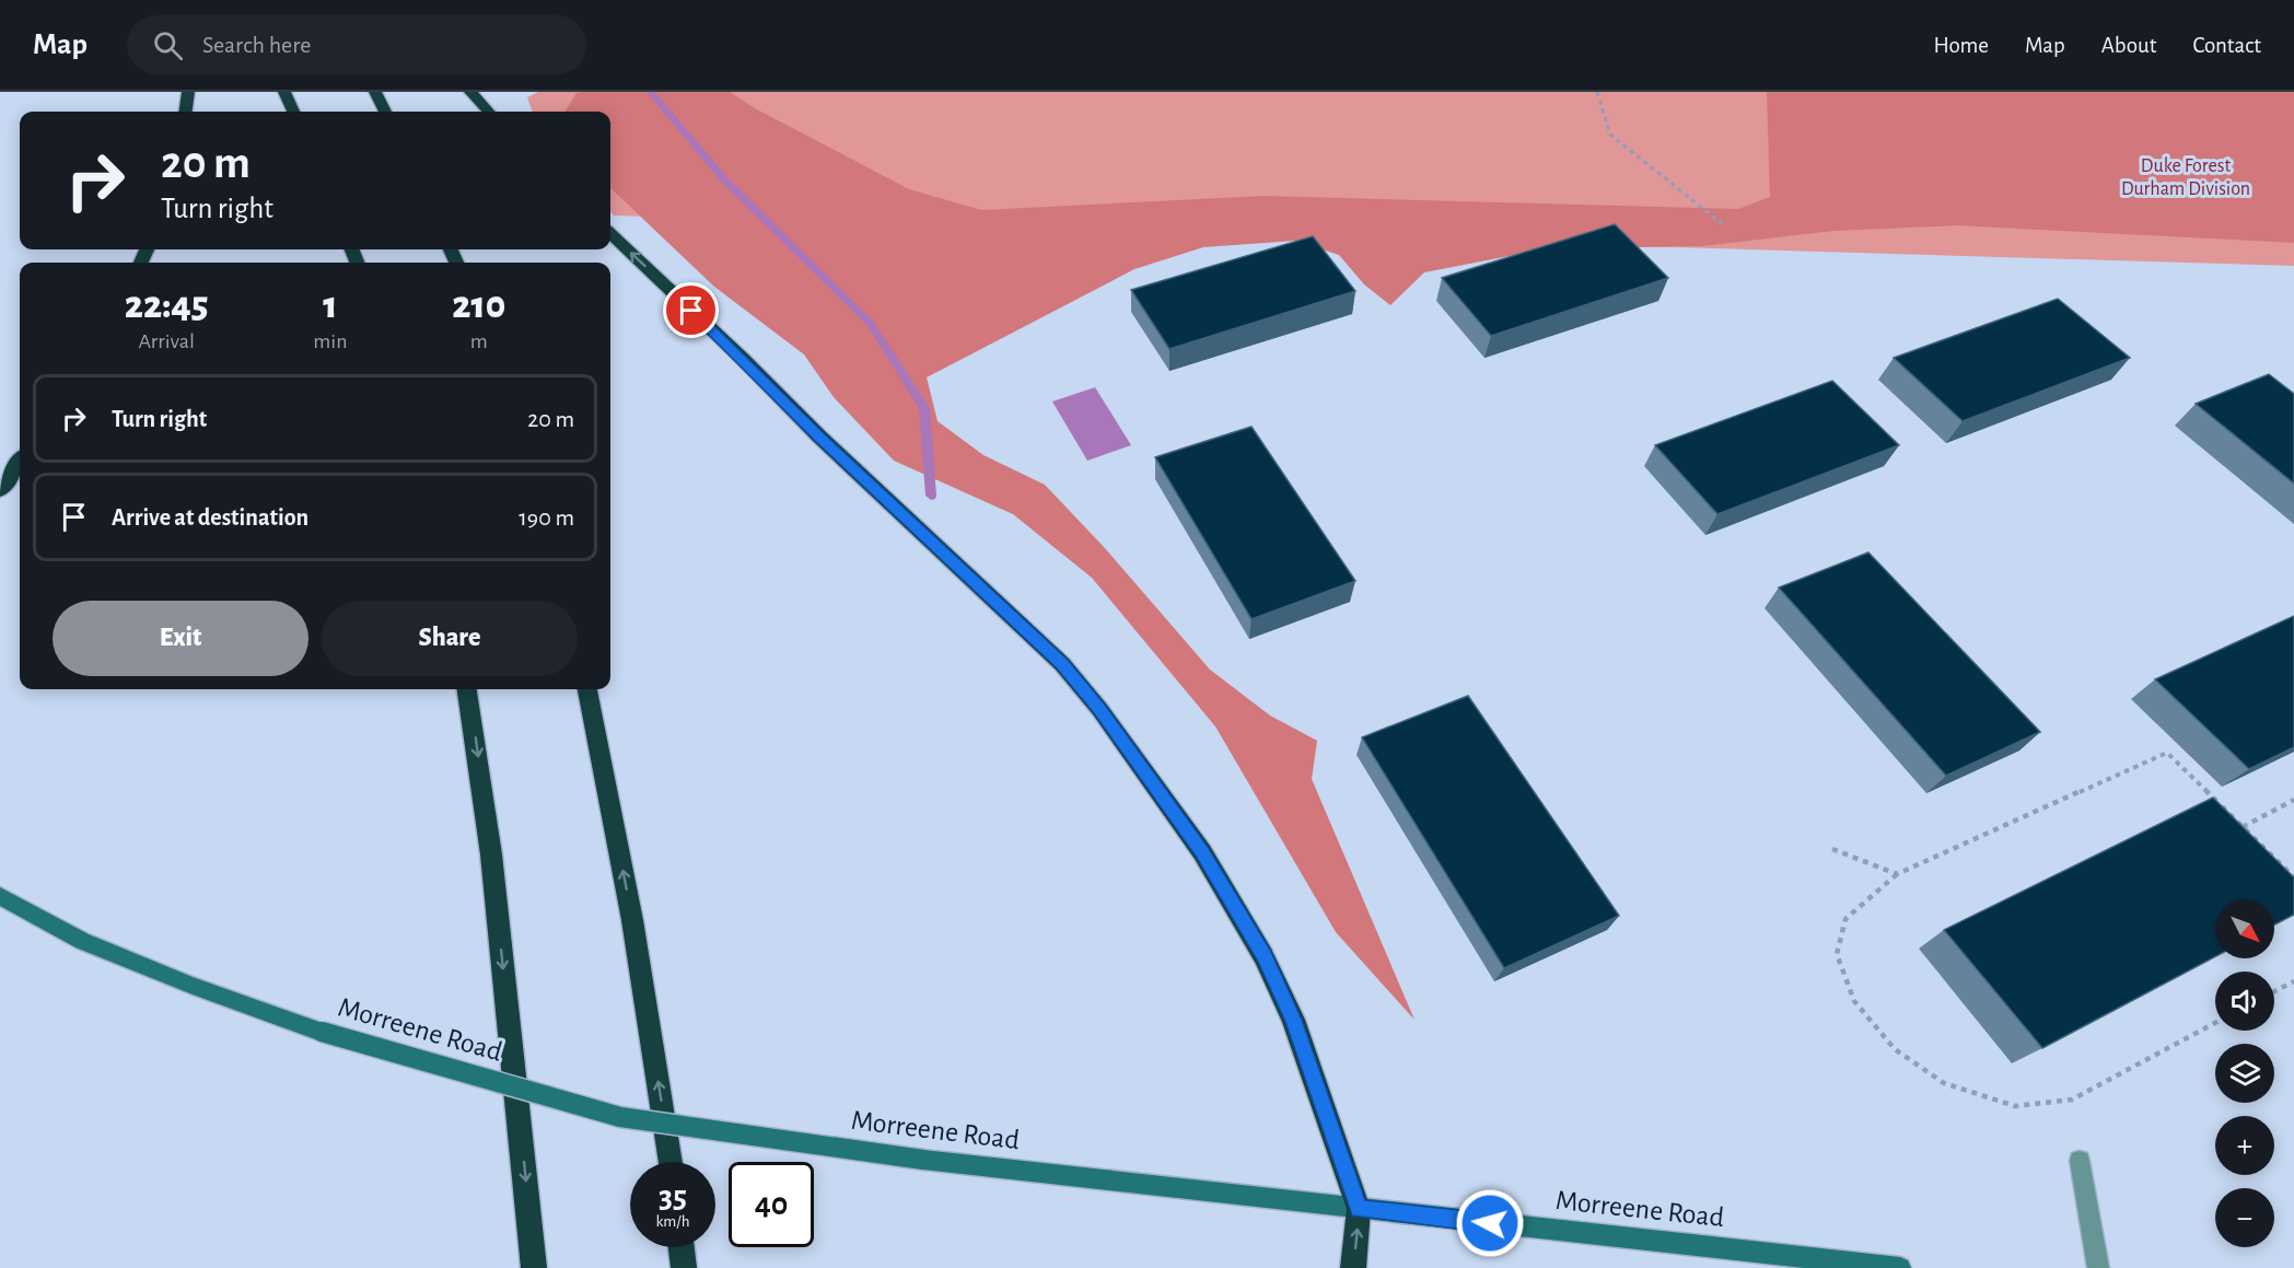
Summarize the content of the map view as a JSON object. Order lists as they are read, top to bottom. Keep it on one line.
{"streets":{"street":["Morreene Road"]},"parks":["Duke Forest Durham Division"],"north":"bottom right","page":{"header":"Map","search":"Search here","nav":["Home","Map","About","Contact"],"turn":["20 m","Turn right"],"eta":["22:45","Arrival","1","min","210","m"],"list":[{"name":"Turn right","value":"20 m"},{"name":"Arrive at destination","value":"190 m"}],"buttons":["Exit","Share"],"map_buttons":["+","−"],"speed":"35 km/h","limit":"40"}}
